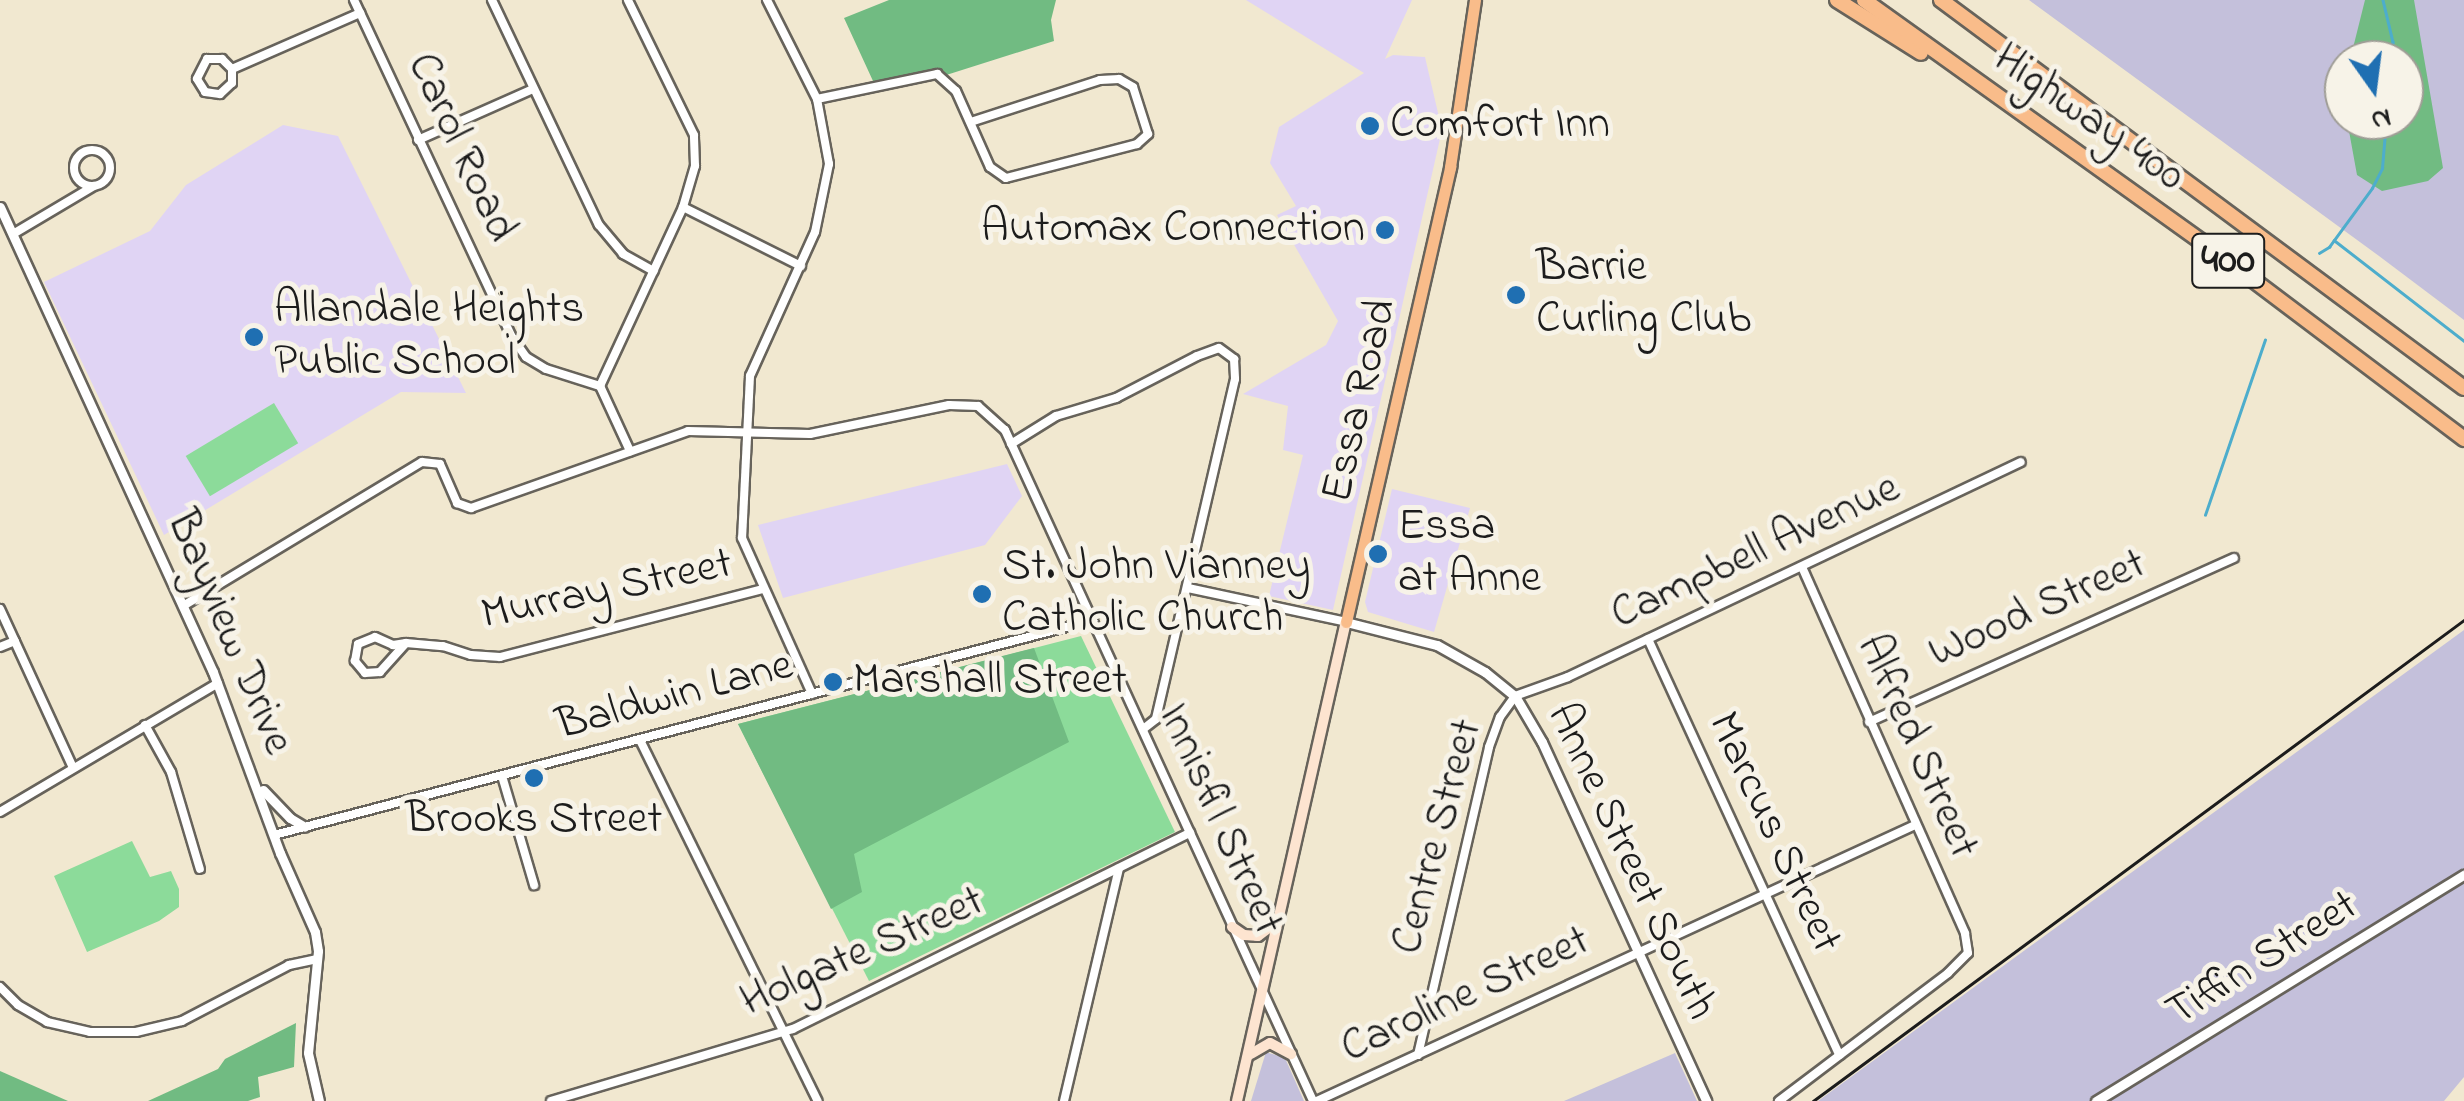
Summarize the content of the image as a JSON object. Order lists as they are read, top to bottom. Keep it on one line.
{"streets":{"highway":["Highway 400","400"],"main road":["Essa Road"],"street":["Carol Road","Campbell Avenue","Murray Street","Wood Street","Bayview Drive","Baldwin Lane","Alfred Street","Innisfil Street","Marcus Street","Centre Street","Anne Street South","Holgate Street","Tiffin Street","Caroline Street"]},"crossings":[["Essa Road","Innisfil Street"],["Essa Road","Anne Street South"],["Campbell Avenue","Alfred Street"],["Campbell Avenue","Marcus Street"],["Campbell Avenue","Centre Street"],["Campbell Avenue","Anne Street South"],["Wood Street","Alfred Street"],["Bayview Drive","Baldwin Lane"],["Bayview Drive","Innisfil Street"],["Baldwin Lane","Innisfil Street"],["Alfred Street","Marcus Street"],["Alfred Street","Caroline Street"],["Innisfil Street","Holgate Street"],["Innisfil Street","Caroline Street"],["Marcus Street","Caroline Street"],["Centre Street","Anne Street South"],["Centre Street","Caroline Street"],["Anne Street South","Caroline Street"]],"places":["Comfort Inn","Automax Connection","Barrie Curling Club","Allandale Heights Public School","Essa at Anne","St. John Vianney Catholic Church","Marshall Street","Brooks Street"],"north":"bottom"}
